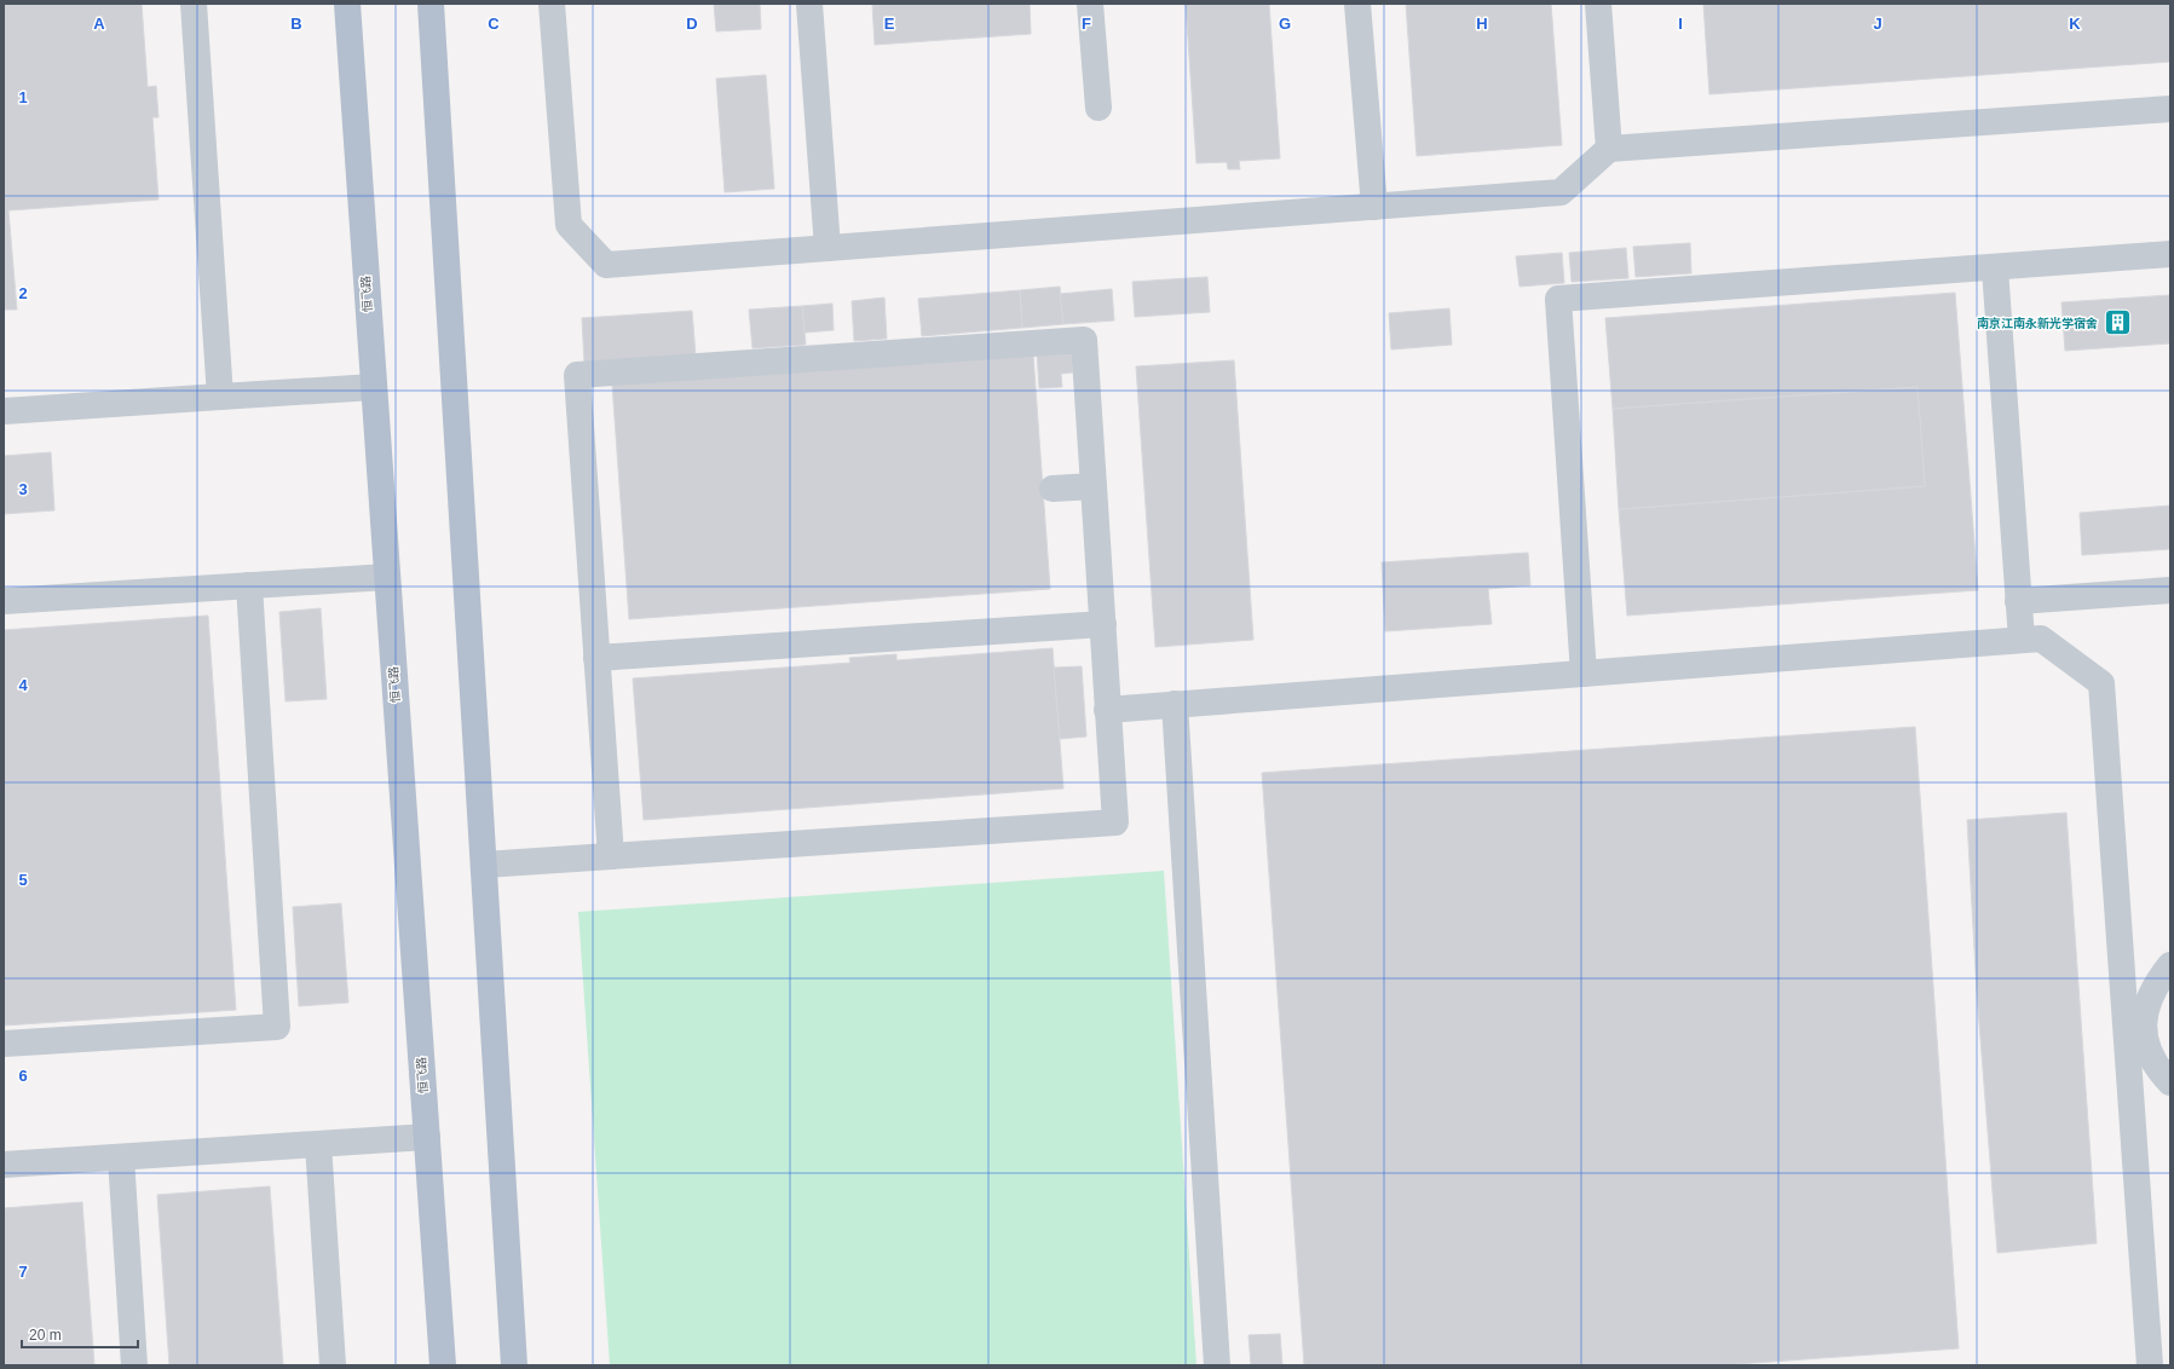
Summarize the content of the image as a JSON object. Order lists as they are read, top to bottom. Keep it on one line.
{"streets":{"main road":["恒飞路"]},"places":{"building":["南京江南永新光学宿舍"]},"scale_bar":"20 m","grid":{"columns":["A","B","C","D","E","F","G","H","I","J","K"],"rows":["1","2","3","4","5","6","7"]}}
